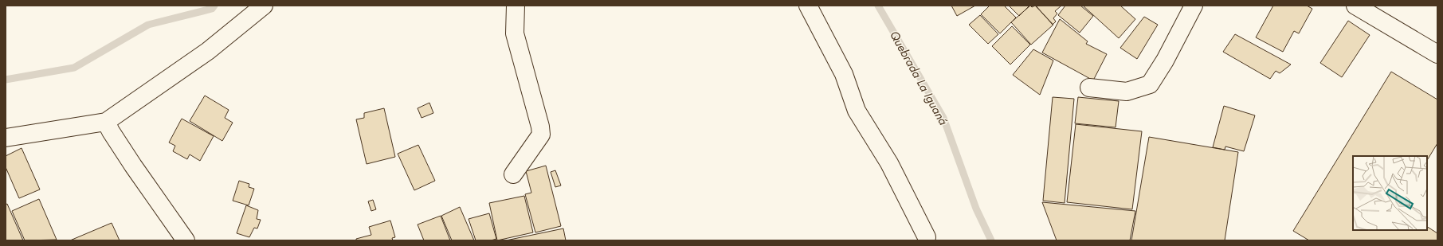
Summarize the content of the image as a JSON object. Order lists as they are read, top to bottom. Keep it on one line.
{"water":["Quebrada La Iguaná"]}
